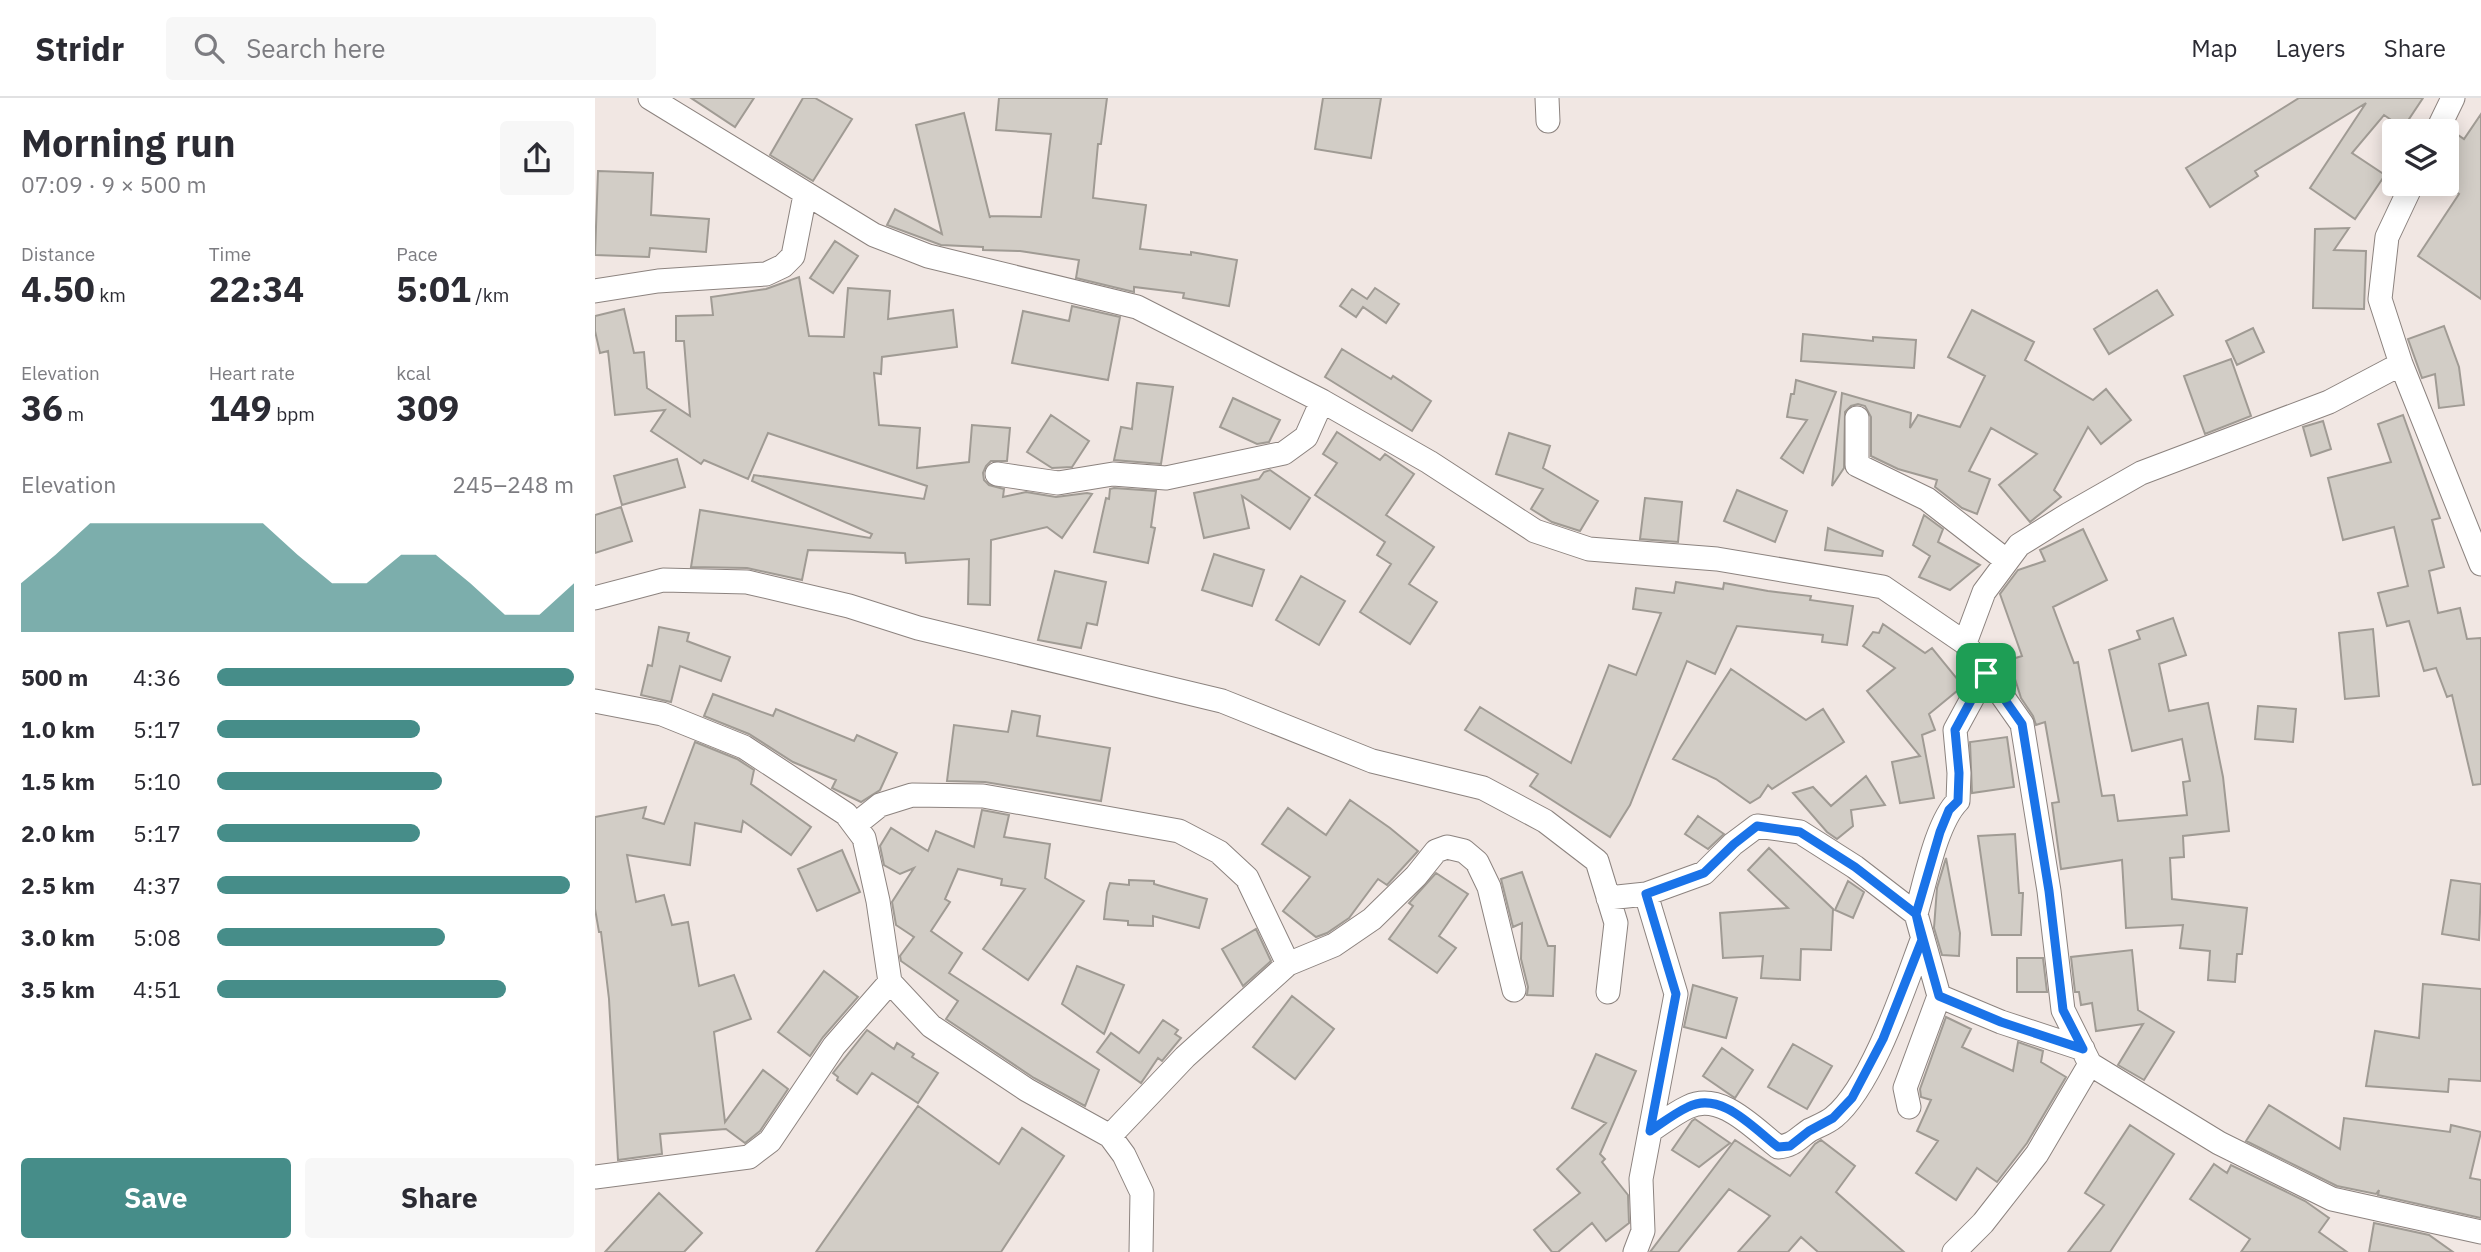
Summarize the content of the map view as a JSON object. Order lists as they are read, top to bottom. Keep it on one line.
{"page":{"header":"Stridr","search":"Search here","nav":["Map","Layers","Share"],"heading":["Morning run","07:09 · 9 × 500 m"],"stats":[["Distance","4.50 km"],["Time","22:34"],["Pace","5:01 /km"],["Elevation","36 m"],["Heart rate","149 bpm"],["kcal","309"]],"chart":["Elevation","245–248 m"],"list":[{"name":"500 m","note":"4:36"},{"name":"1.0 km","note":"5:17"},{"name":"1.5 km","note":"5:10"},{"name":"2.0 km","note":"5:17"},{"name":"2.5 km","note":"4:37"},{"name":"3.0 km","note":"5:08"},{"name":"3.5 km","note":"4:51"}],"buttons":["Save","Share"]}}
